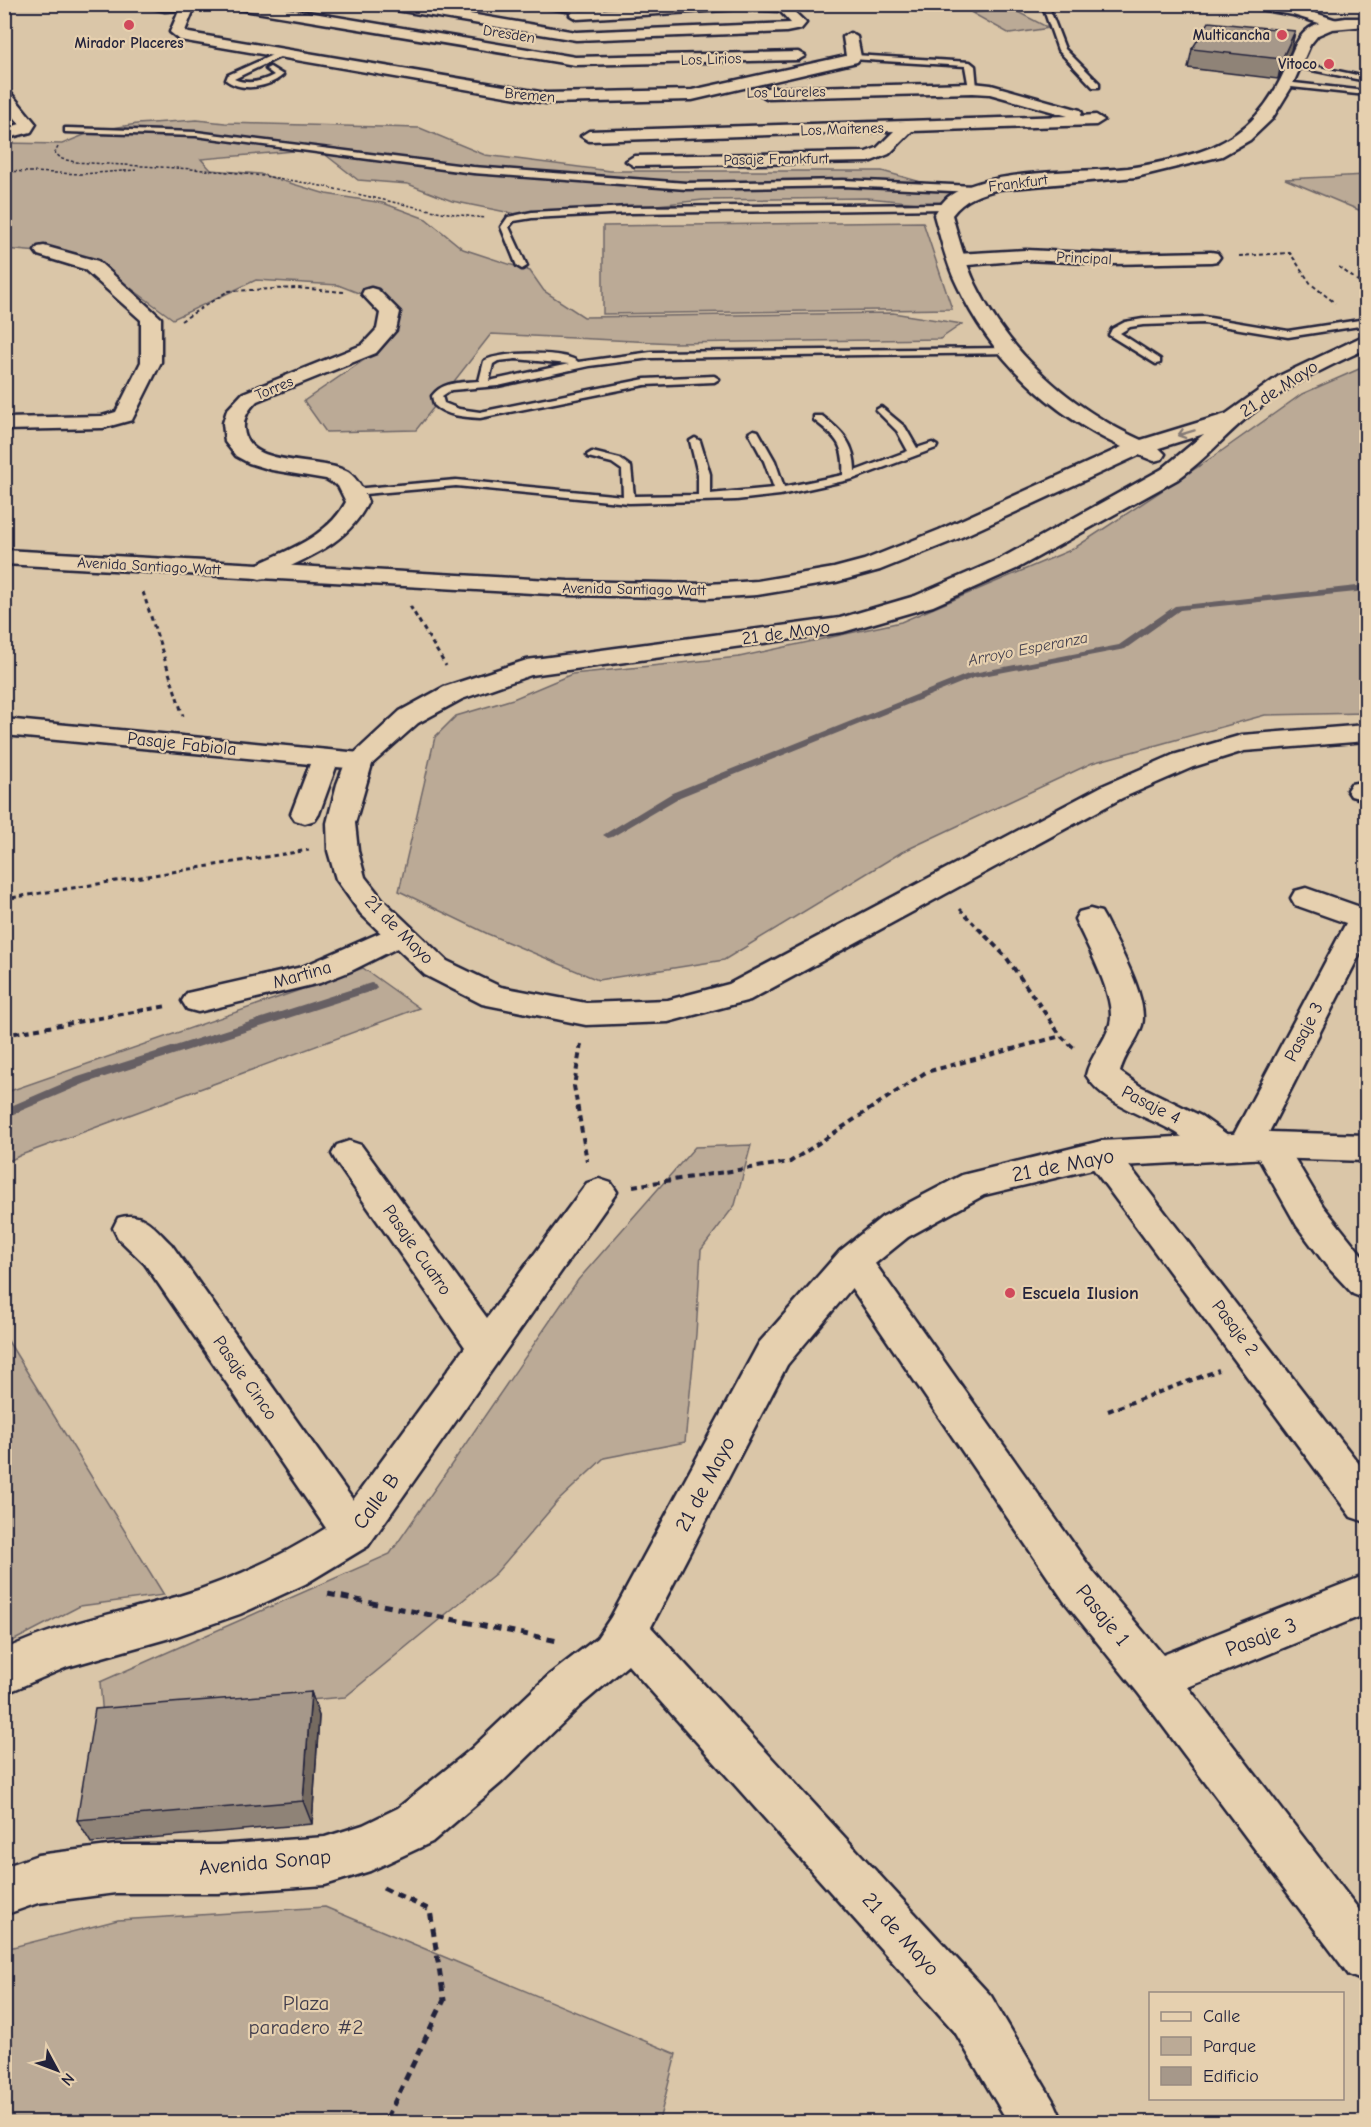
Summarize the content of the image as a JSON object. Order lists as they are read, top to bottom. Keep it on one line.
{"streets":{"street":["Dresden","Los Lirios","Los Laureles","Bremen","Los Maitenes","Pasaje Frankfurt","Frankfurt","Principal","Torres","21 de Mayo","Avenida Santiago Watt","Pasaje Fabiola","Martina","Pasaje 3","Pasaje 4","Pasaje Cuatro","Pasaje 2","Pasaje Cinco","Calle B","Pasaje 1","Avenida Sonap"]},"crossings":[["Dresden","Los Lirios"],["Los Lirios","Bremen"],["Los Laureles","Bremen"],["Los Laureles","Los Maitenes"],["Los Maitenes","Pasaje Frankfurt"],["21 de Mayo","Avenida Santiago Watt"],["21 de Mayo","Pasaje Fabiola"],["21 de Mayo","Martina"],["21 de Mayo","Pasaje 3"],["21 de Mayo","Pasaje 4"],["21 de Mayo","Pasaje 2"],["21 de Mayo","Pasaje 1"],["21 de Mayo","Avenida Sonap"],["Pasaje 3","Pasaje 4"],["Pasaje 3","Pasaje 1"],["Pasaje Cuatro","Calle B"],["Pasaje Cinco","Calle B"]],"water":["Arroyo Esperanza"],"parks":["Plaza paradero #2"],"places":["Mirador Placeres","Multicancha","Vitoco","Escuela Ilusion"],"legend":["Calle","Parque","Edificio"],"north":"bottom right"}
